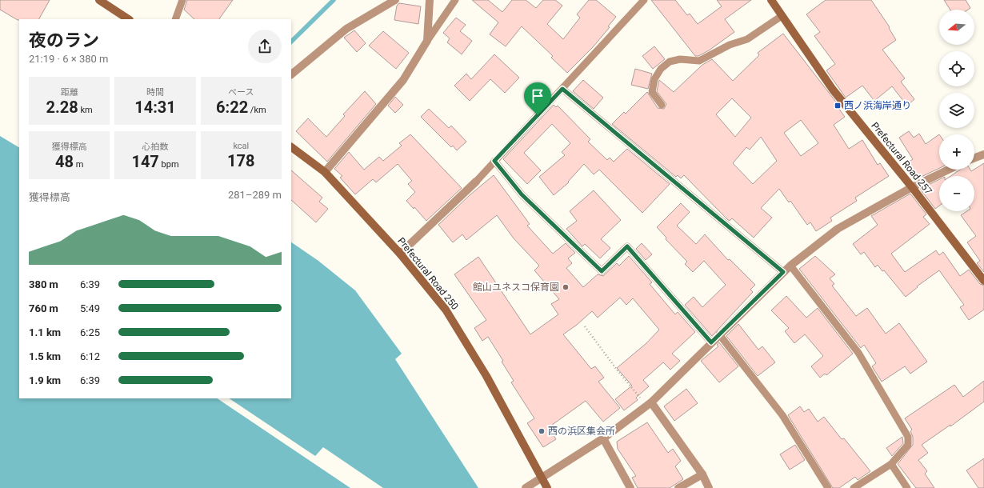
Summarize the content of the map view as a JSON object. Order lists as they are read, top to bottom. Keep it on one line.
{"streets":{"main road":["Prefectural Road 257","Prefectural Road 250"]},"places":{"transit":["西ノ浜海岸通り"],"other":["館山ユネスコ保育園","西の浜区集会所"]},"north":"left","page":{"map_buttons":["+","−"],"heading":["夜のラン","21:19 · 6 × 380 m"],"stats":[["距離","2.28 km"],["時間","14:31"],["ペース","6:22 /km"],["獲得標高","48 m"],["心拍数","147 bpm"],["kcal","178"]],"chart":["獲得標高","281–289 m"],"list":[{"name":"380 m","note":"6:39"},{"name":"760 m","note":"5:49"},{"name":"1.1 km","note":"6:25"},{"name":"1.5 km","note":"6:12"},{"name":"1.9 km","note":"6:39"}]}}
